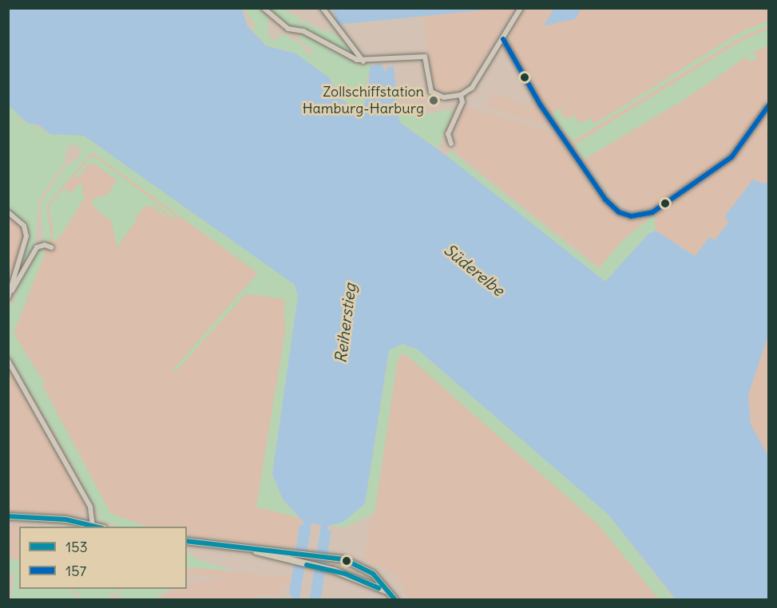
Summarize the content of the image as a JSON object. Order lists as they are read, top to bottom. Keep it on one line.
{"water":["Süderelbe","Reiherstieg"],"places":["Zollschiffstation Hamburg-Harburg"],"lines":["transit line 157","transit line 153"],"legend":["153","157"]}
